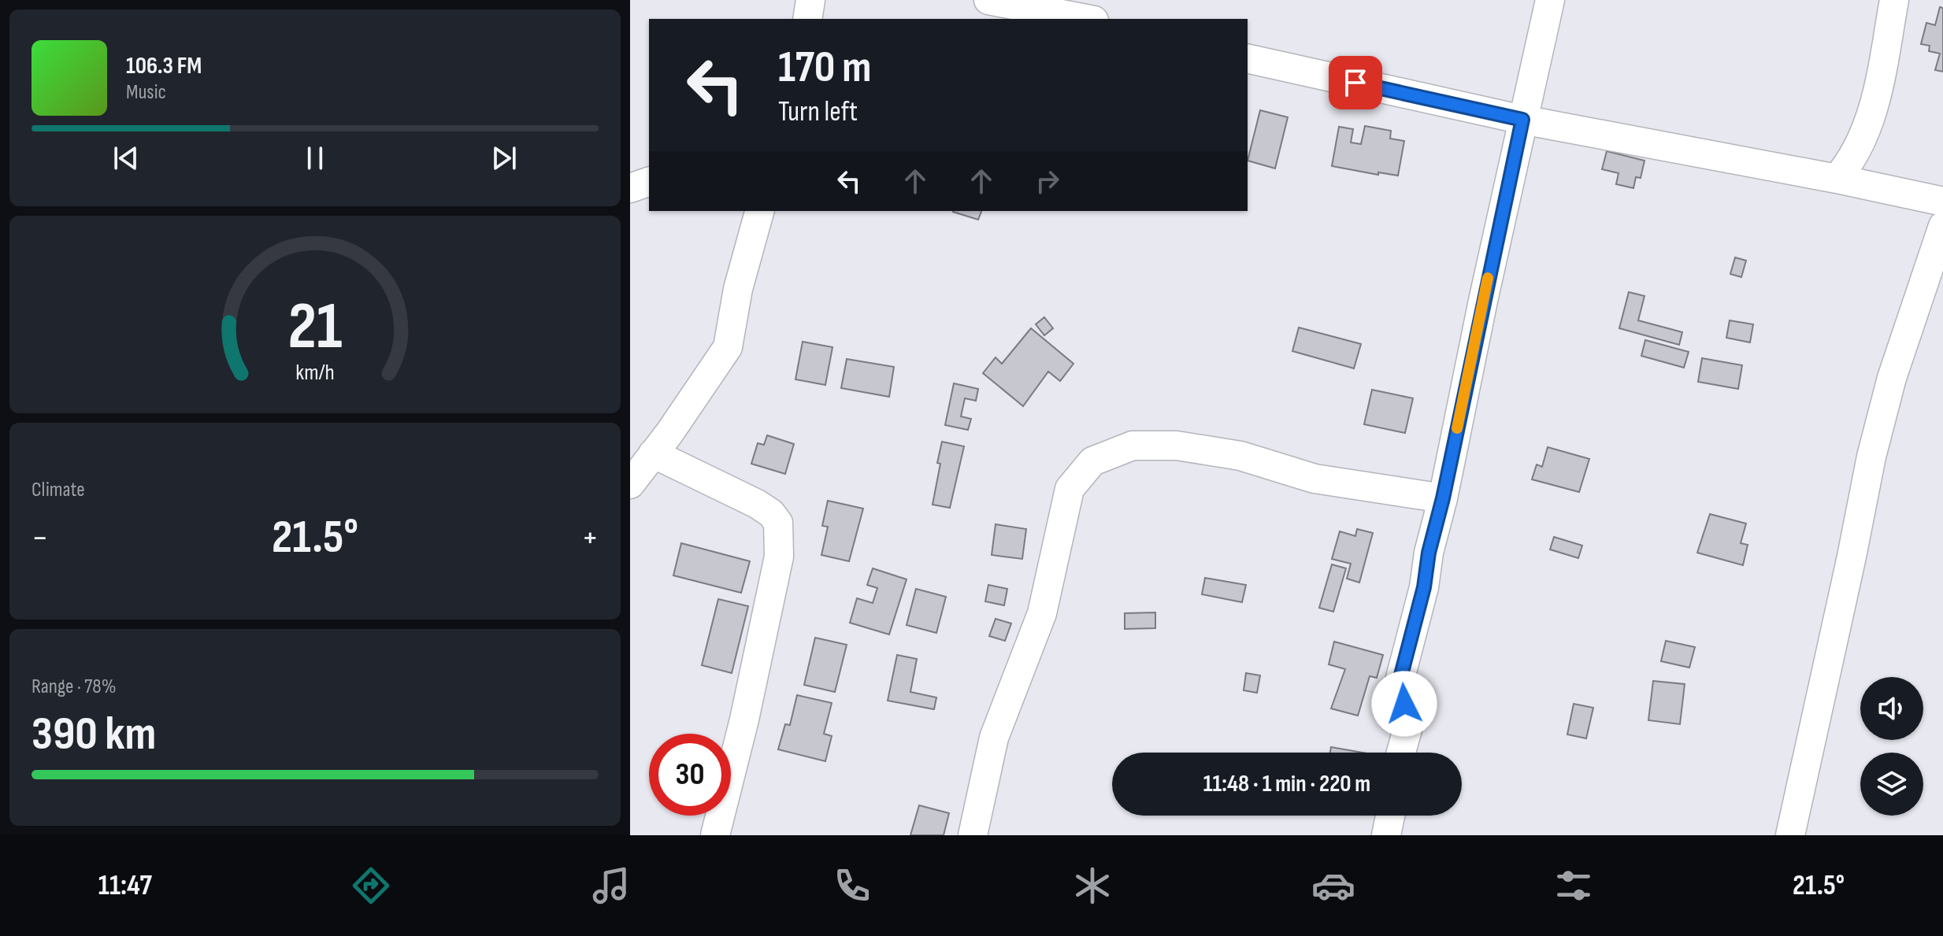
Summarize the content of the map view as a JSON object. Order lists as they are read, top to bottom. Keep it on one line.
{"page":{"turn":["170 m","Turn left"],"song":["106.3 FM","Music"],"tile":["Climate",["Range · 78%","390 km"]],"heat":["−","21.5°","+"],"limit":"30","trip":"11:48 · 1 min · 220 m","tabs":["11:47","21.5°"],"gauge":["21","km/h"]}}
